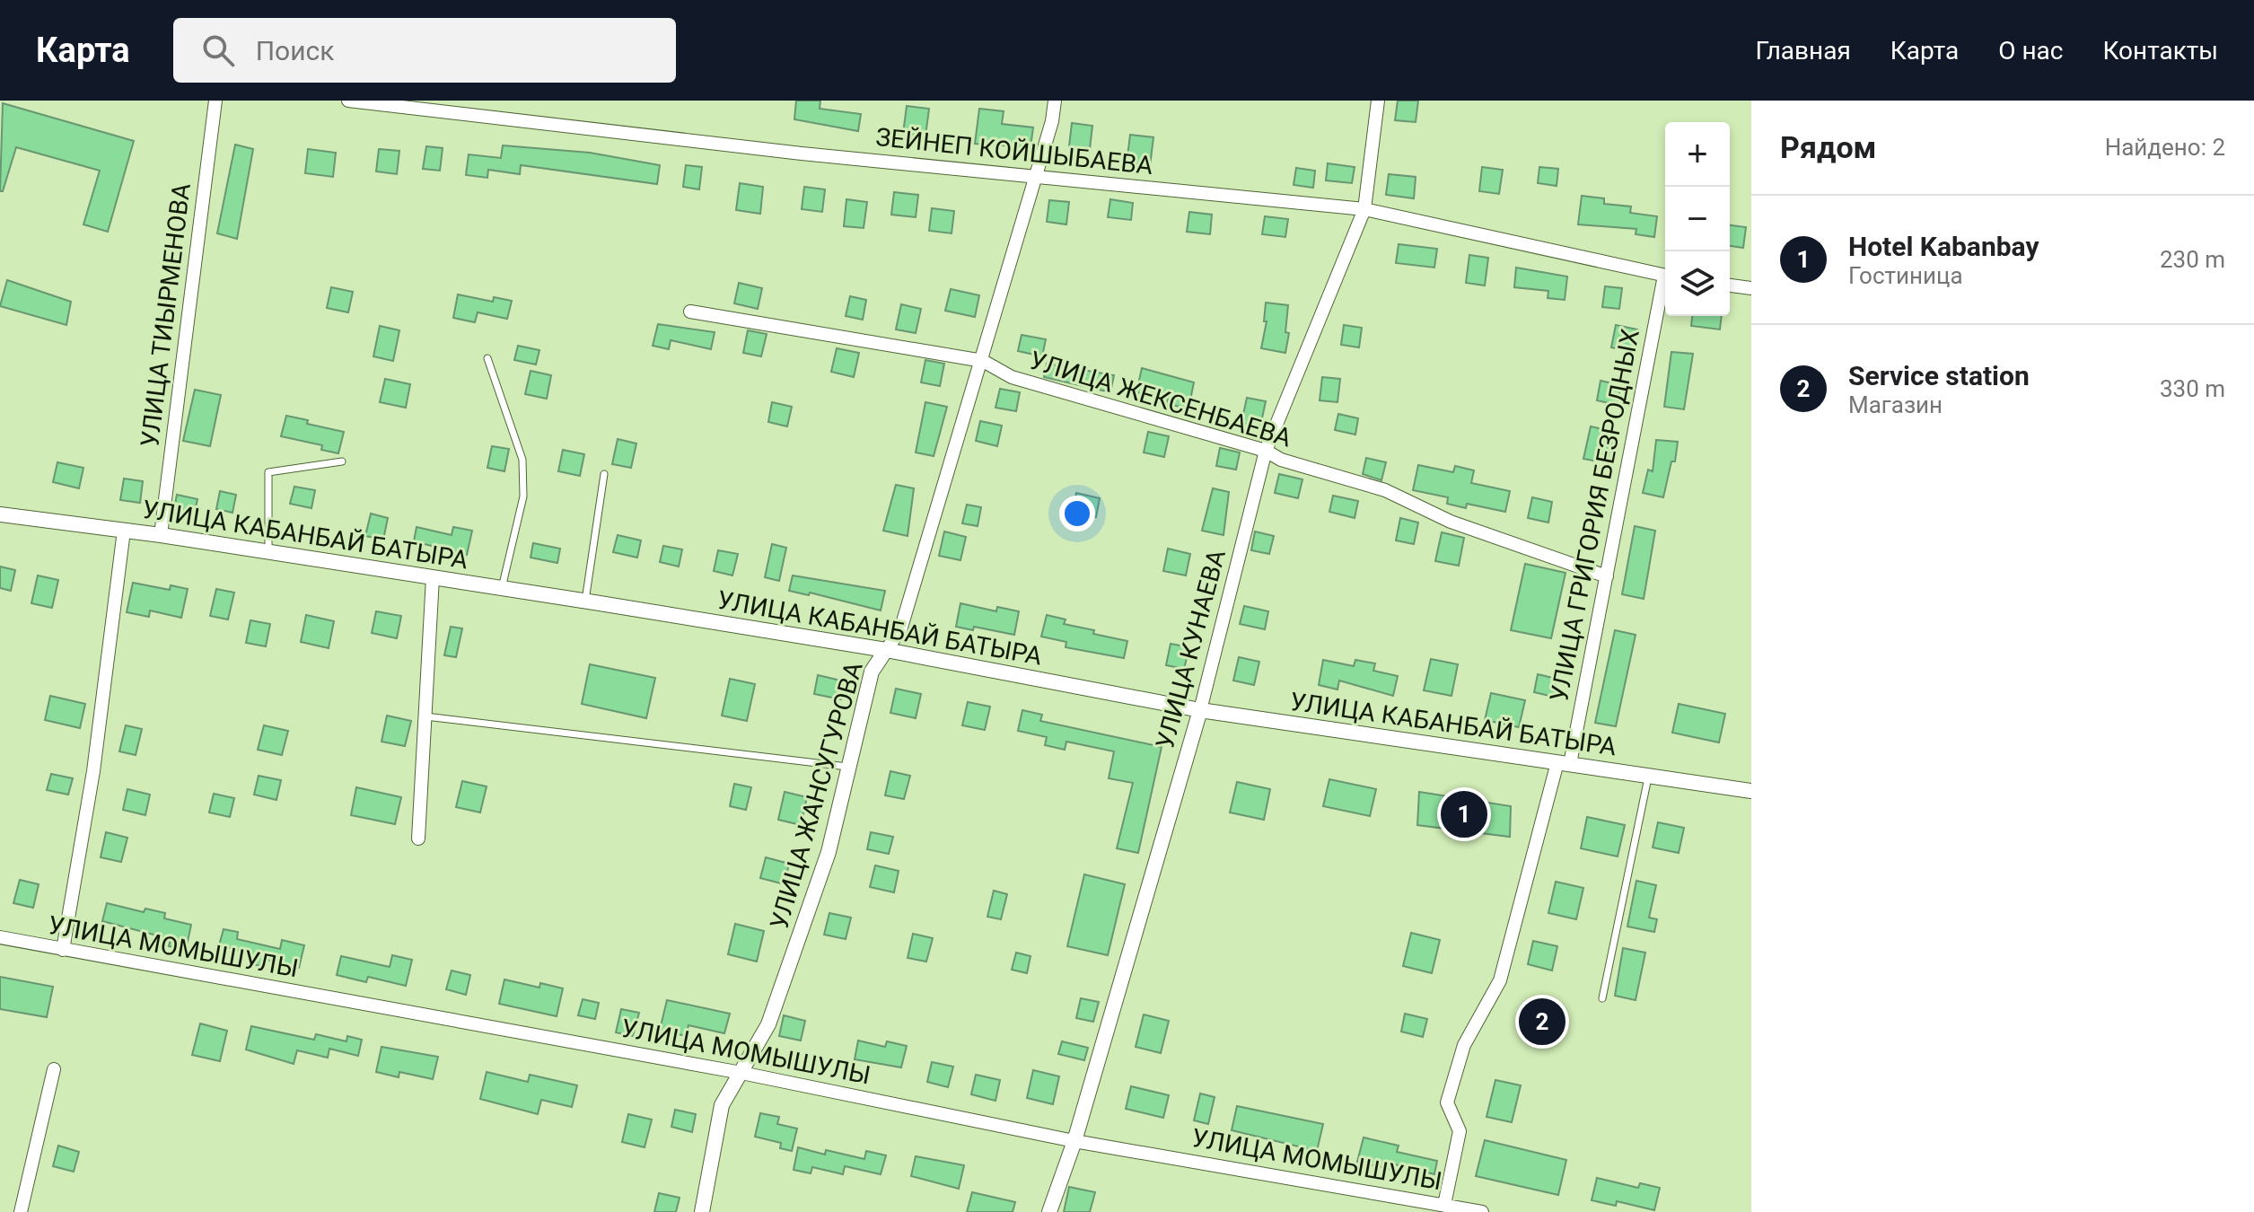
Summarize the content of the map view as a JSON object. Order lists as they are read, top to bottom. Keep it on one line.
{"streets":{"street":["ЗЕЙНЕП КОЙШЫБАЕВА","УЛИЦА ТИЫРМЕНОВА","УЛИЦА ЖЕКСЕНБАЕВА","УЛИЦА ГРИГОРИЯ БЕЗРОДНЫХ","УЛИЦА КАБАНБАЙ БАТЫРА","УЛИЦА КУНАЕВА","УЛИЦА ЖАНСУГУРОВА","УЛИЦА МОМЫШУЛЫ"]},"crossings":[["ЗЕЙНЕП КОЙШЫБАЕВА","УЛИЦА КУНАЕВА"],["ЗЕЙНЕП КОЙШЫБАЕВА","УЛИЦА ЖАНСУГУРОВА"],["УЛИЦА ТИЫРМЕНОВА","УЛИЦА КАБАНБАЙ БАТЫРА"],["УЛИЦА ЖЕКСЕНБАЕВА","УЛИЦА ГРИГОРИЯ БЕЗРОДНЫХ"],["УЛИЦА ЖЕКСЕНБАЕВА","УЛИЦА КУНАЕВА"],["УЛИЦА ЖЕКСЕНБАЕВА","УЛИЦА ЖАНСУГУРОВА"],["УЛИЦА ГРИГОРИЯ БЕЗРОДНЫХ","УЛИЦА КАБАНБАЙ БАТЫРА"],["УЛИЦА ГРИГОРИЯ БЕЗРОДНЫХ","УЛИЦА МОМЫШУЛЫ"],["УЛИЦА КАБАНБАЙ БАТЫРА","УЛИЦА КУНАЕВА"],["УЛИЦА КАБАНБАЙ БАТЫРА","УЛИЦА ЖАНСУГУРОВА"],["УЛИЦА КУНАЕВА","УЛИЦА МОМЫШУЛЫ"],["УЛИЦА ЖАНСУГУРОВА","УЛИЦА МОМЫШУЛЫ"]],"page":{"header":"Карта","search":"Поиск","nav":["Главная","Карта","О нас","Контакты"],"heading":["Рядом","Найдено: 2"],"map_buttons":["+","−"],"list":[{"mark":"1","name":"Hotel Kabanbay","note":"Гостиница","value":"230 m"},{"mark":"2","name":"Service station","note":"Магазин","value":"330 m"}],"pins":["1","2"]}}
